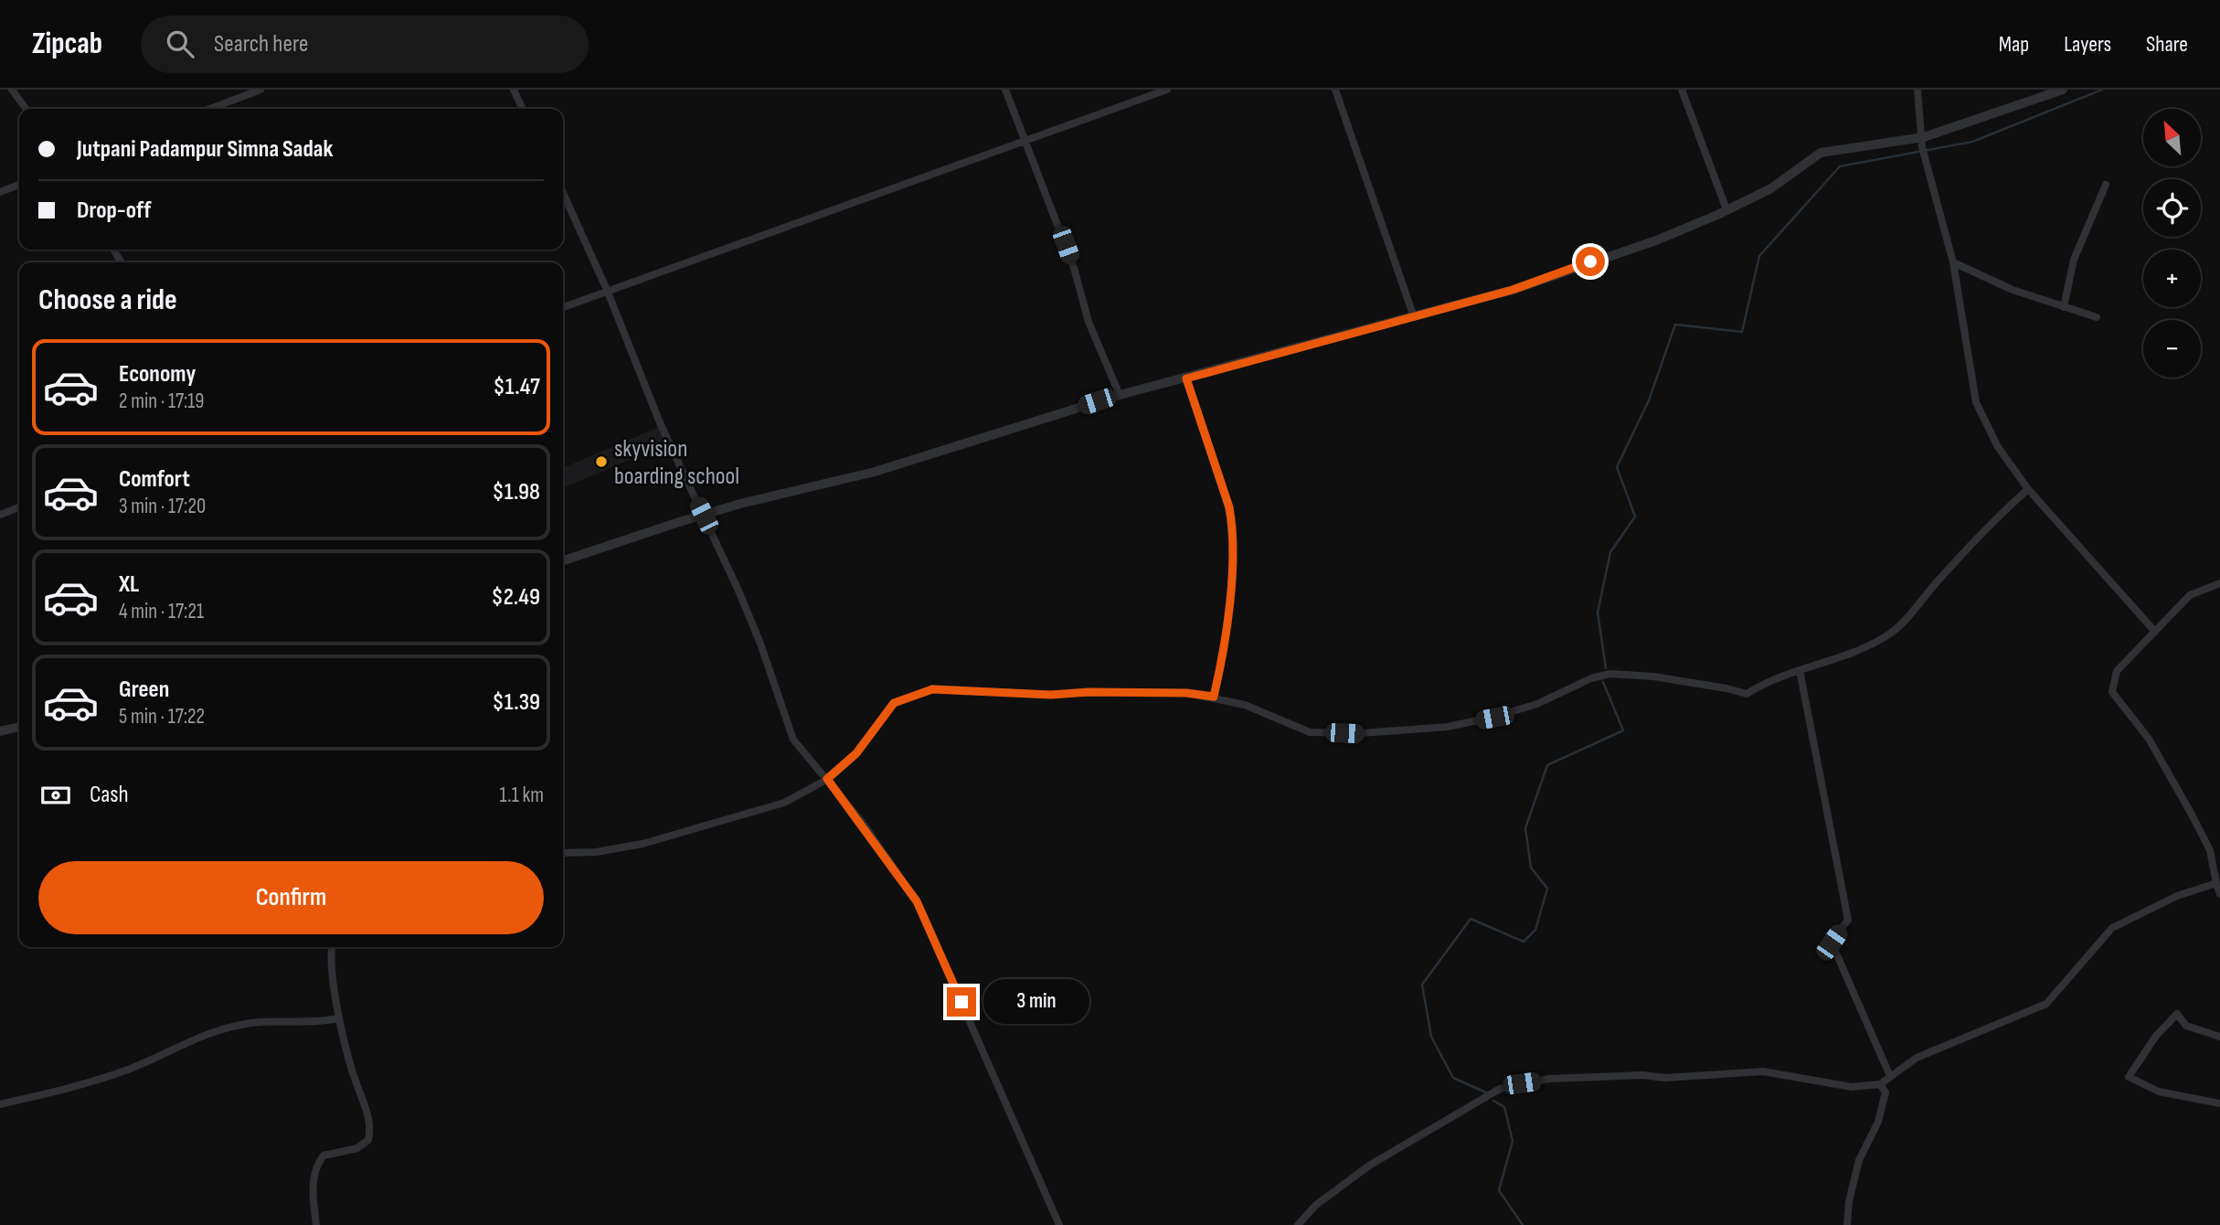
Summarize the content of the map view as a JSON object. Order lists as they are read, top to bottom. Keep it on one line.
{"places":["skyvision boarding school"],"north":"top left","page":{"header":"Zipcab","search":"Search here","nav":["Map","Layers","Share"],"map_buttons":["+","−"],"banner":["Jutpani Padampur Simna Sadak","Drop-off"],"heading":"Choose a ride","list":[{"name":"Economy","note":"2 min · 17:19","value":"$1.47"},{"name":"Comfort","note":"3 min · 17:20","value":"$1.98"},{"name":"XL","note":"4 min · 17:21","value":"$2.49"},{"name":"Green","note":"5 min · 17:22","value":"$1.39"}],"pay":["Cash","1.1 km"],"buttons":"Confirm","bubble":"3 min"}}
